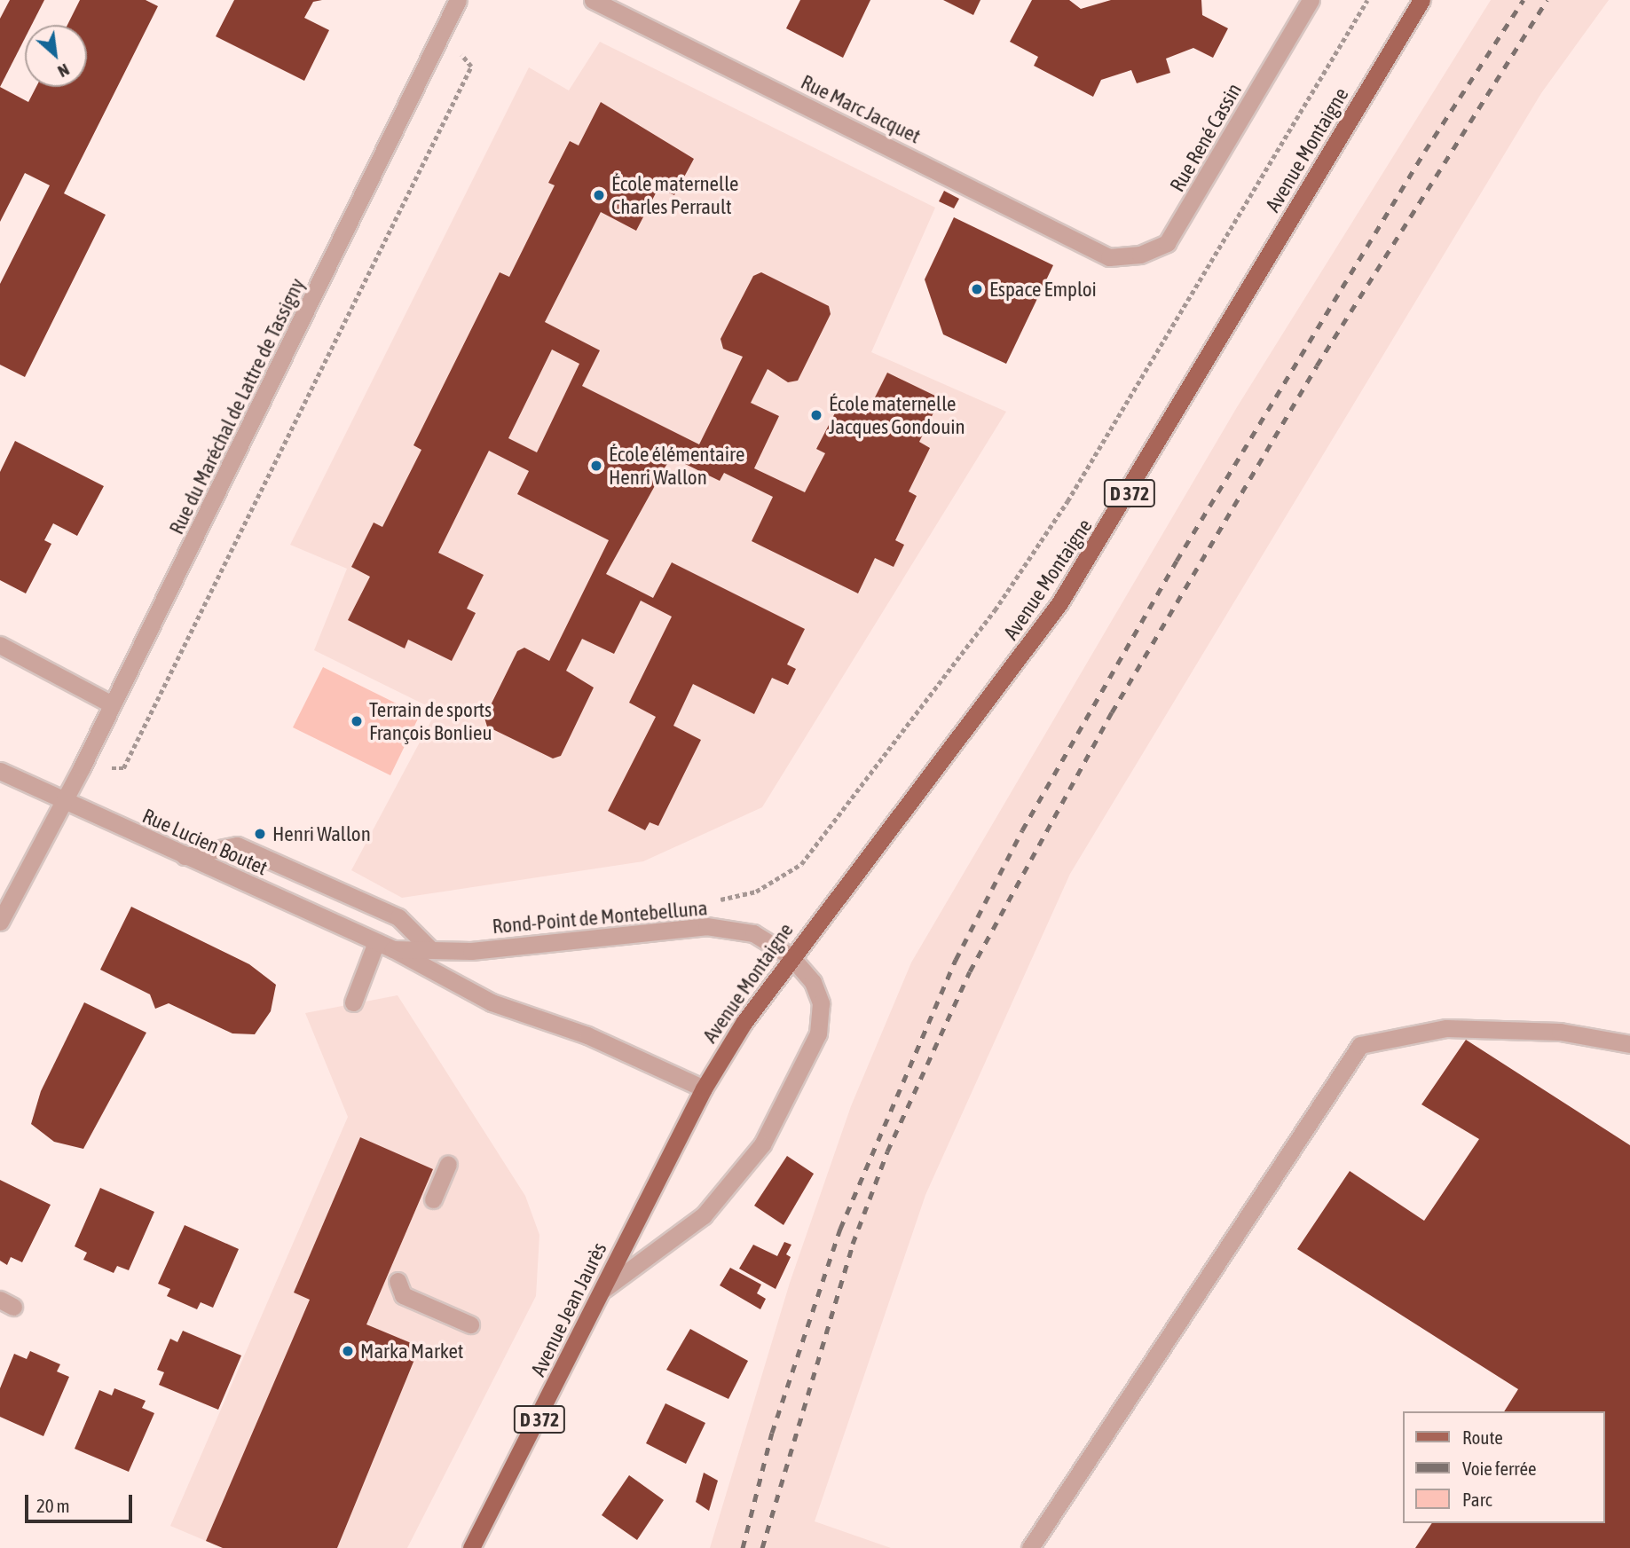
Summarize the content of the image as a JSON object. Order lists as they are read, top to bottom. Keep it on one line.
{"streets":{"main road":["Avenue Montaigne","D 372","Avenue Jean Jaurès"],"street":["Rue Marc Jacquet","Rue René Cassin","Rue du Maréchal de Lattre de Tassigny","Rue Lucien Boutet","Rond-Point de Montebelluna"]},"crossings":[["Rue Marc Jacquet","Rue René Cassin"],["Avenue Montaigne","Rond-Point de Montebelluna"],["Avenue Montaigne","Avenue Jean Jaurès"],["Rue du Maréchal de Lattre de Tassigny","Rue Lucien Boutet"],["Rue Lucien Boutet","Rond-Point de Montebelluna"],["Rond-Point de Montebelluna","Avenue Jean Jaurès"]],"places":["École maternelle Charles Perrault","Espace Emploi","École maternelle Jacques Gondouin","École élémentaire Henri Wallon","Terrain de sports François Bonlieu","Henri Wallon","Marka Market"],"legend":["Route","Voie ferrée","Parc"],"scale_bar":"20 m","north":"bottom right"}
